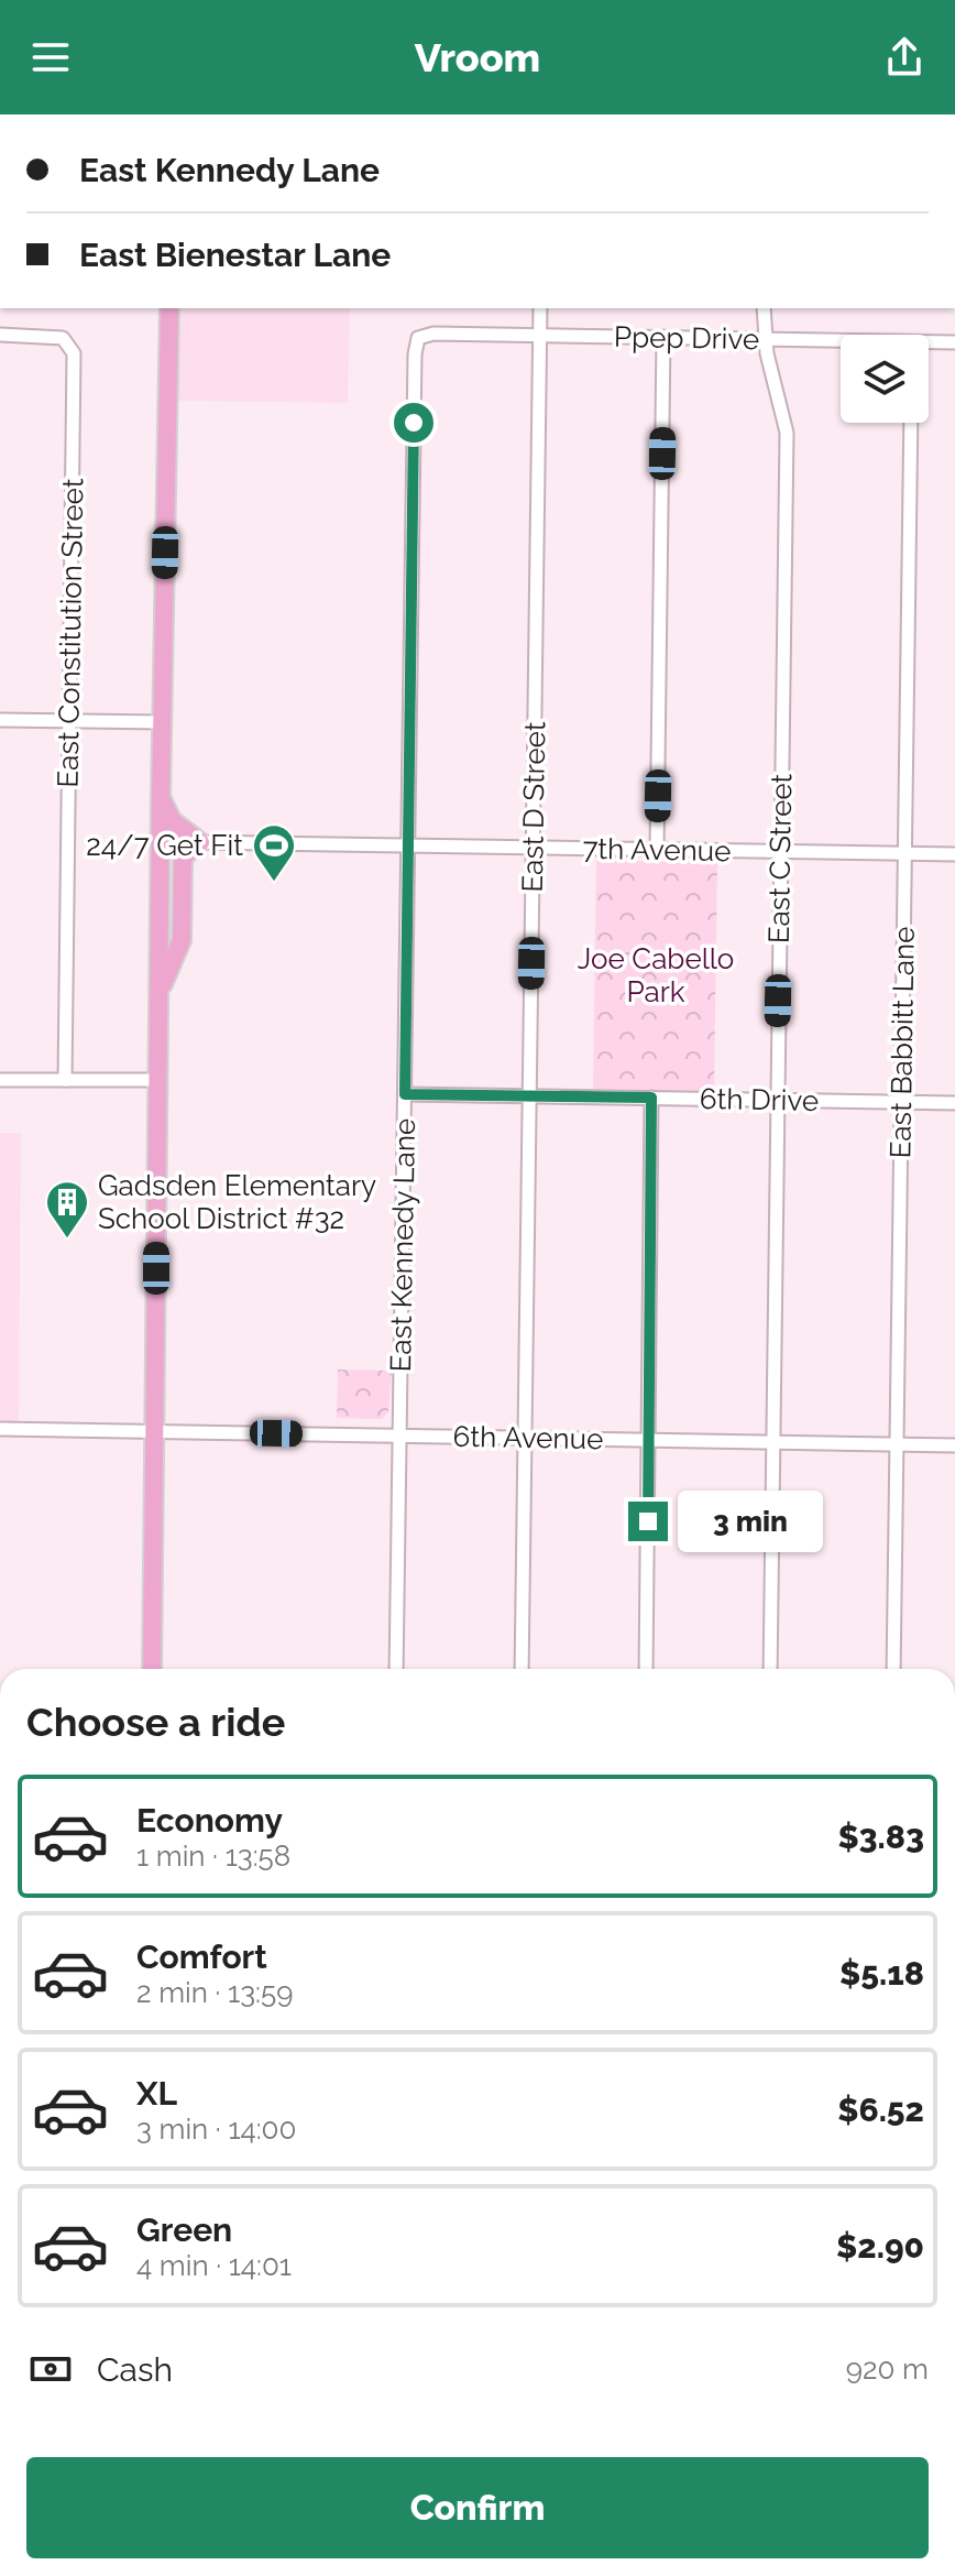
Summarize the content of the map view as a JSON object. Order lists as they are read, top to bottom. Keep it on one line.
{"streets":{"street":["Ppep Drive","East Constitution Street","East D Street","7th Avenue","East C Street","East Babbitt Lane","6th Drive","East Kennedy Lane","6th Avenue"]},"crossings":[["Ppep Drive","East D Street"],["Ppep Drive","East C Street"],["Ppep Drive","East Kennedy Lane"],["East D Street","7th Avenue"],["East D Street","6th Drive"],["East D Street","6th Avenue"],["7th Avenue","East C Street"],["7th Avenue","East Babbitt Lane"],["7th Avenue","East Kennedy Lane"],["East C Street","6th Drive"],["East C Street","6th Avenue"],["East Babbitt Lane","6th Drive"],["East Babbitt Lane","6th Avenue"],["6th Drive","East Kennedy Lane"],["East Kennedy Lane","6th Avenue"]],"parks":["Joe Cabello Park"],"places":{"sports":["24/7 Get Fit"],"building":["Gadsden Elementary School District #32"]},"page":{"header":"Vroom","banner":["East Kennedy Lane","East Bienestar Lane"],"bubble":"3 min","heading":"Choose a ride","list":[{"name":"Economy","note":"1 min · 13:58","value":"$3.83"},{"name":"Comfort","note":"2 min · 13:59","value":"$5.18"},{"name":"XL","note":"3 min · 14:00","value":"$6.52"},{"name":"Green","note":"4 min · 14:01","value":"$2.90"}],"pay":["Cash","920 m"],"buttons":"Confirm"}}
